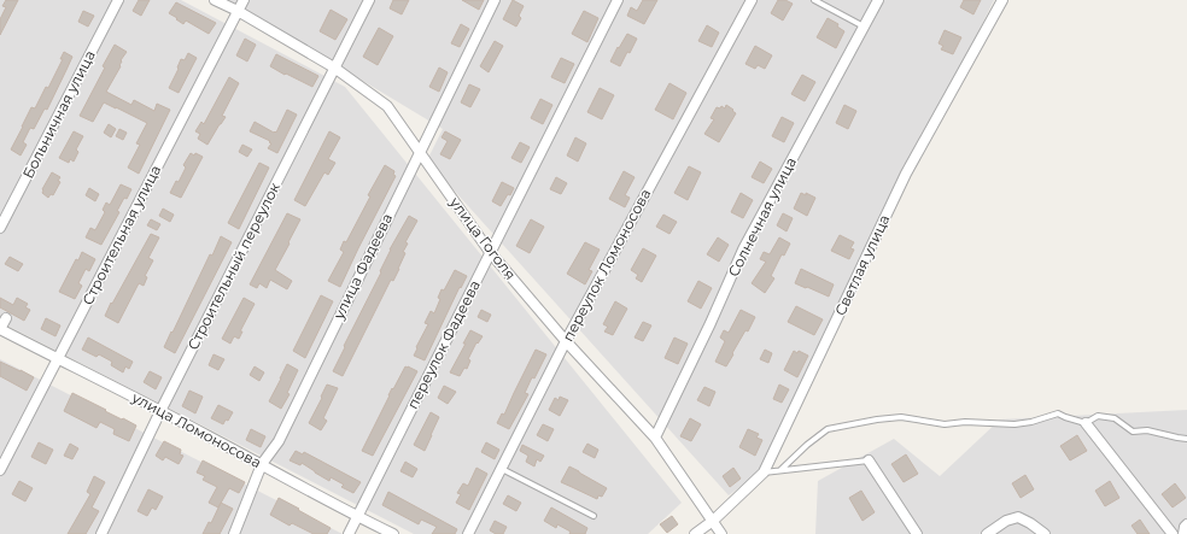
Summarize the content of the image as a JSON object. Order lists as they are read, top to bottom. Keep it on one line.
{"streets":{"street":["Больничная улица","Солнечная улица","Строительная улица","улица Гоголя","переулок Ломоносова","Светлая улица","Строительный переулок","улица Фадеева","переулок Фадеева","улица Ломоносова"]},"crossings":[["Солнечная улица","улица Гоголя"],["Строительная улица","улица Гоголя"],["Строительная улица","улица Ломоносова"],["улица Гоголя","переулок Ломоносова"],["улица Гоголя","Светлая улица"],["улица Гоголя","Строительный переулок"],["улица Гоголя","улица Фадеева"],["улица Гоголя","переулок Фадеева"],["Строительный переулок","улица Ломоносова"],["улица Фадеева","улица Ломоносова"],["переулок Фадеева","улица Ломоносова"]]}
